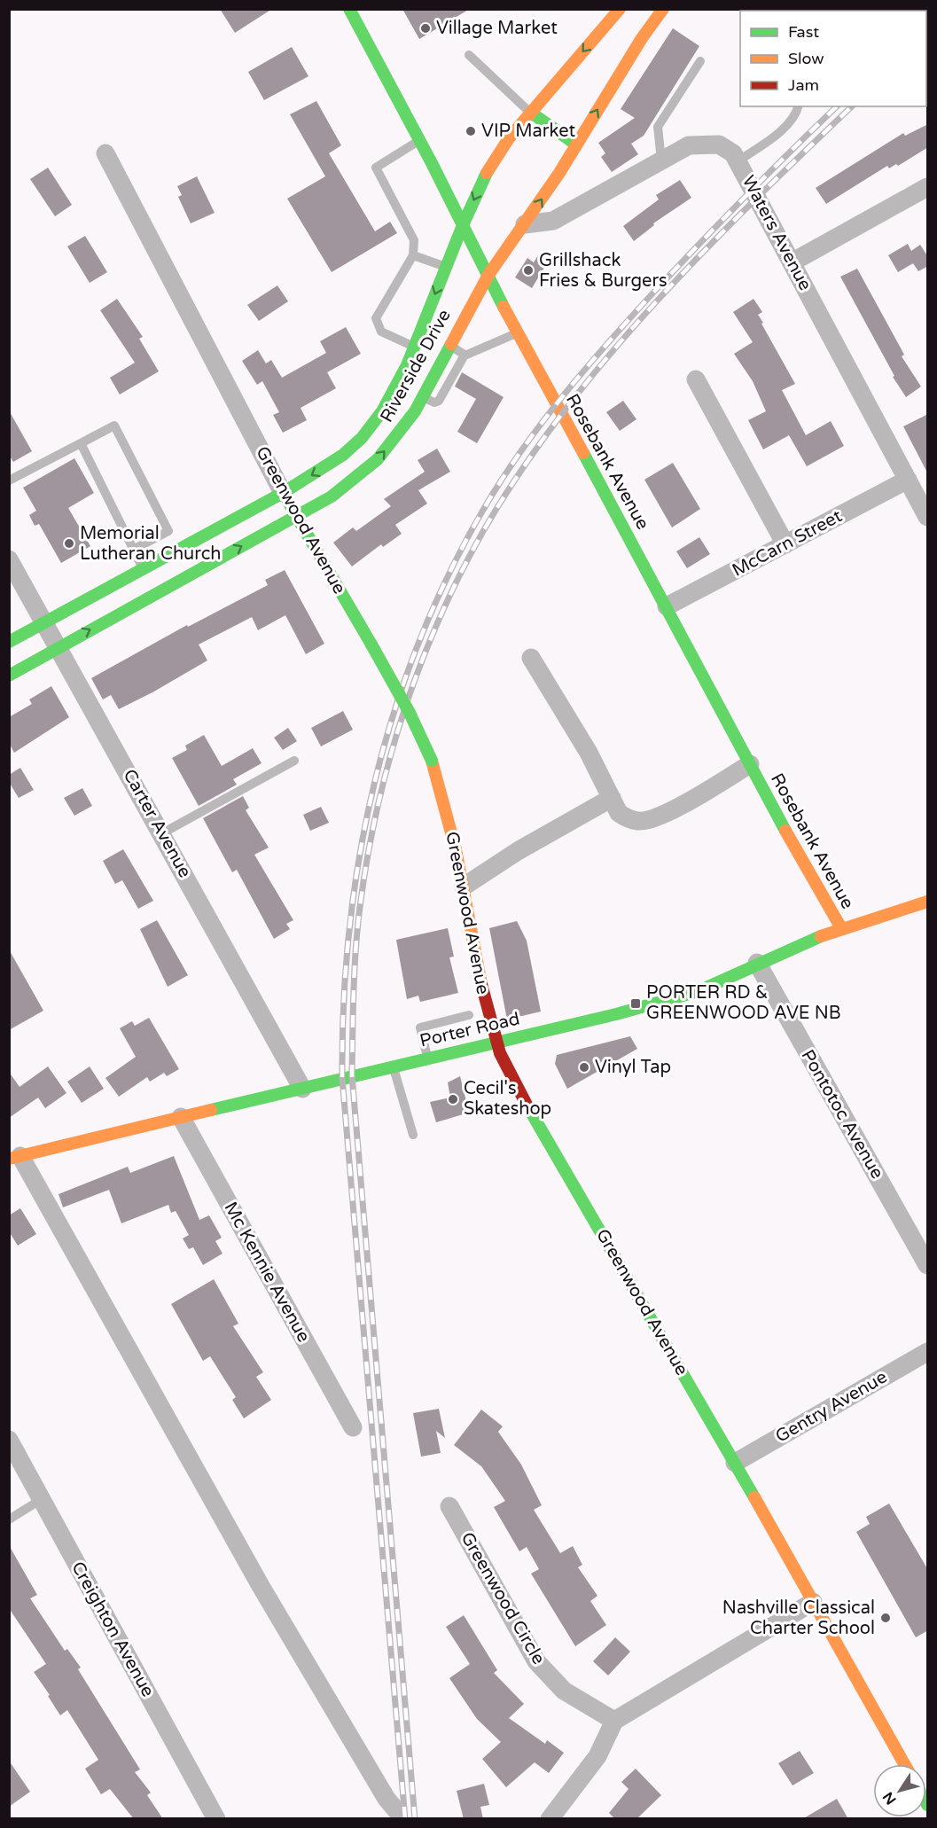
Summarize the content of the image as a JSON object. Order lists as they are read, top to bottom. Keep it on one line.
{"streets":{"street":["Waters Avenue","Riverside Drive","Rosebank Avenue","Greenwood Avenue","McCarn Street","Carter Avenue","Porter Road","Pontotoc Avenue","Mc Kennie Avenue","Gentry Avenue","Greenwood Circle","Creighton Avenue"]},"crossings":[["Waters Avenue","Riverside Drive"],["Waters Avenue","McCarn Street"],["Riverside Drive","Rosebank Avenue"],["Riverside Drive","Greenwood Avenue"],["Riverside Drive","Carter Avenue"],["Rosebank Avenue","McCarn Street"],["Rosebank Avenue","Porter Road"],["Greenwood Avenue","Porter Road"],["Greenwood Avenue","Gentry Avenue"],["Carter Avenue","Porter Road"],["Porter Road","Pontotoc Avenue"],["Porter Road","Mc Kennie Avenue"]],"places":{"other":["Village Market","VIP Market","Grillshack Fries & Burgers","Memorial Lutheran Church","Vinyl Tap","Cecil's Skateshop","Nashville Classical Charter School"],"transit":["PORTER RD & GREENWOOD AVE NB"]},"legend":["Fast","Slow","Jam"],"north":"bottom left"}
